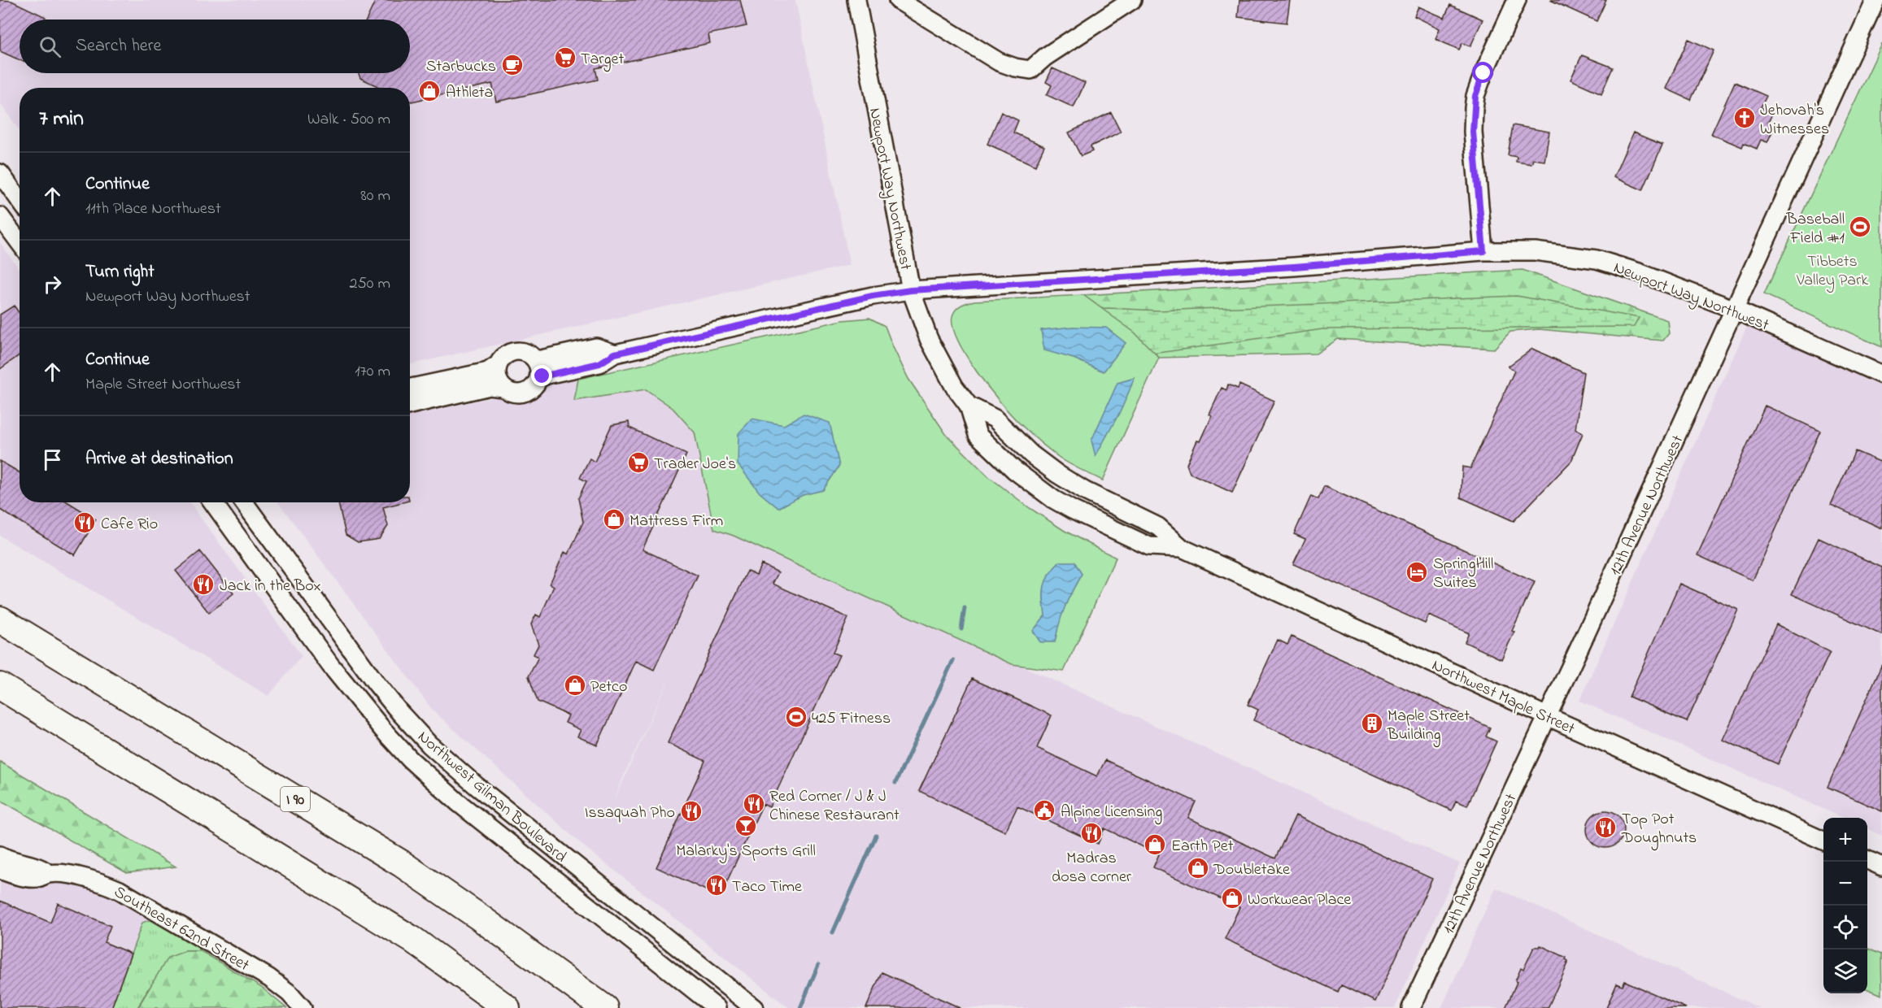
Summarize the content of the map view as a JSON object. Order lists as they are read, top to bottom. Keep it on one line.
{"streets":{"highway":["I 90"],"street":["Newport Way Northwest","12th Avenue Northwest","Northwest Maple Street","Northwest Gilman Boulevard","Southeast 62nd Street"]},"crossings":[["Newport Way Northwest","12th Avenue Northwest"],["Newport Way Northwest","Northwest Maple Street"],["12th Avenue Northwest","Northwest Maple Street"]],"parks":["Tibbets Valley Park"],"places":{"supermarket":["Target","Trader Joe's"],"cafe":["Starbucks"],"shop":["Athleta","Mattress Firm","Petco","Earth Pet","Doubletake","Workwear Place"],"church":["Jehovah's Witnesses"],"sports":["Baseball Field #1","425 Fitness"],"restaurant":["Cafe Rio","Jack in the Box","Red Corner / J & J Chinese Restaurant","Issaquah Pho","Top Pot Doughnuts","Madras dosa corner","Taco Time"],"hotel":["SpringHill Suites"],"building":["Maple Street Building"],"public building":["Alpine Licensing"],"bar":["Malarky's Sports Grill"]},"page":{"search":"Search here","heading":["7 min","Walk · 500 m"],"list":[["Continue","11th Place Northwest","80 m"],["Turn right","Newport Way Northwest","250 m"],["Continue","Maple Street Northwest","170 m"],"Arrive at destination"],"map_buttons":["+","−"]}}
